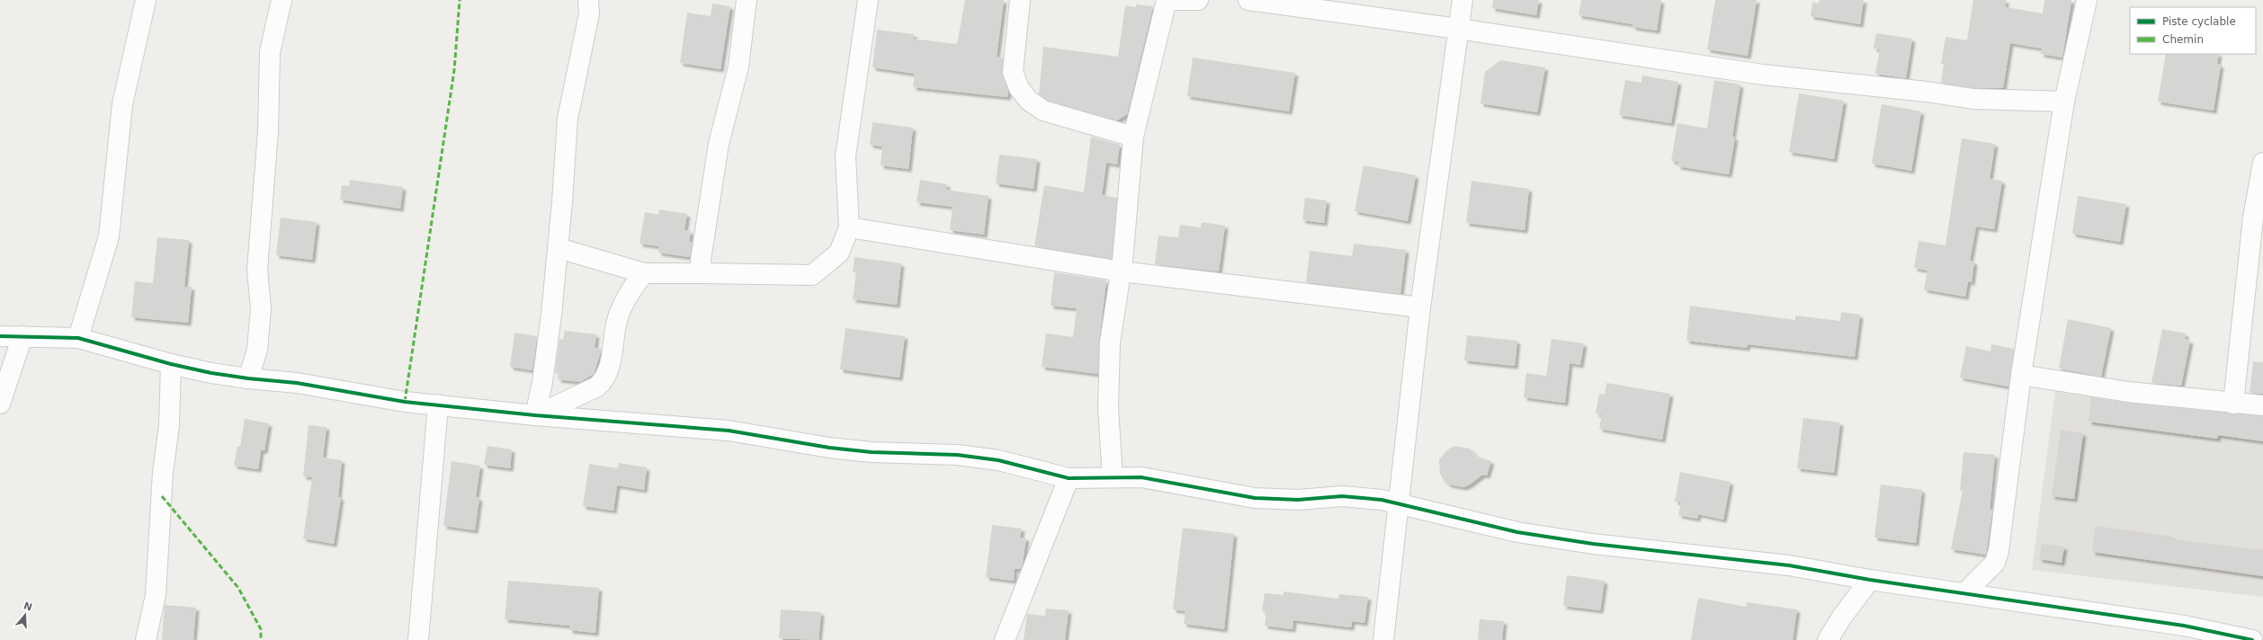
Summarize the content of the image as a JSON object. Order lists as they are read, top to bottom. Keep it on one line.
{"legend":["Piste cyclable","Chemin"],"north":"top"}
